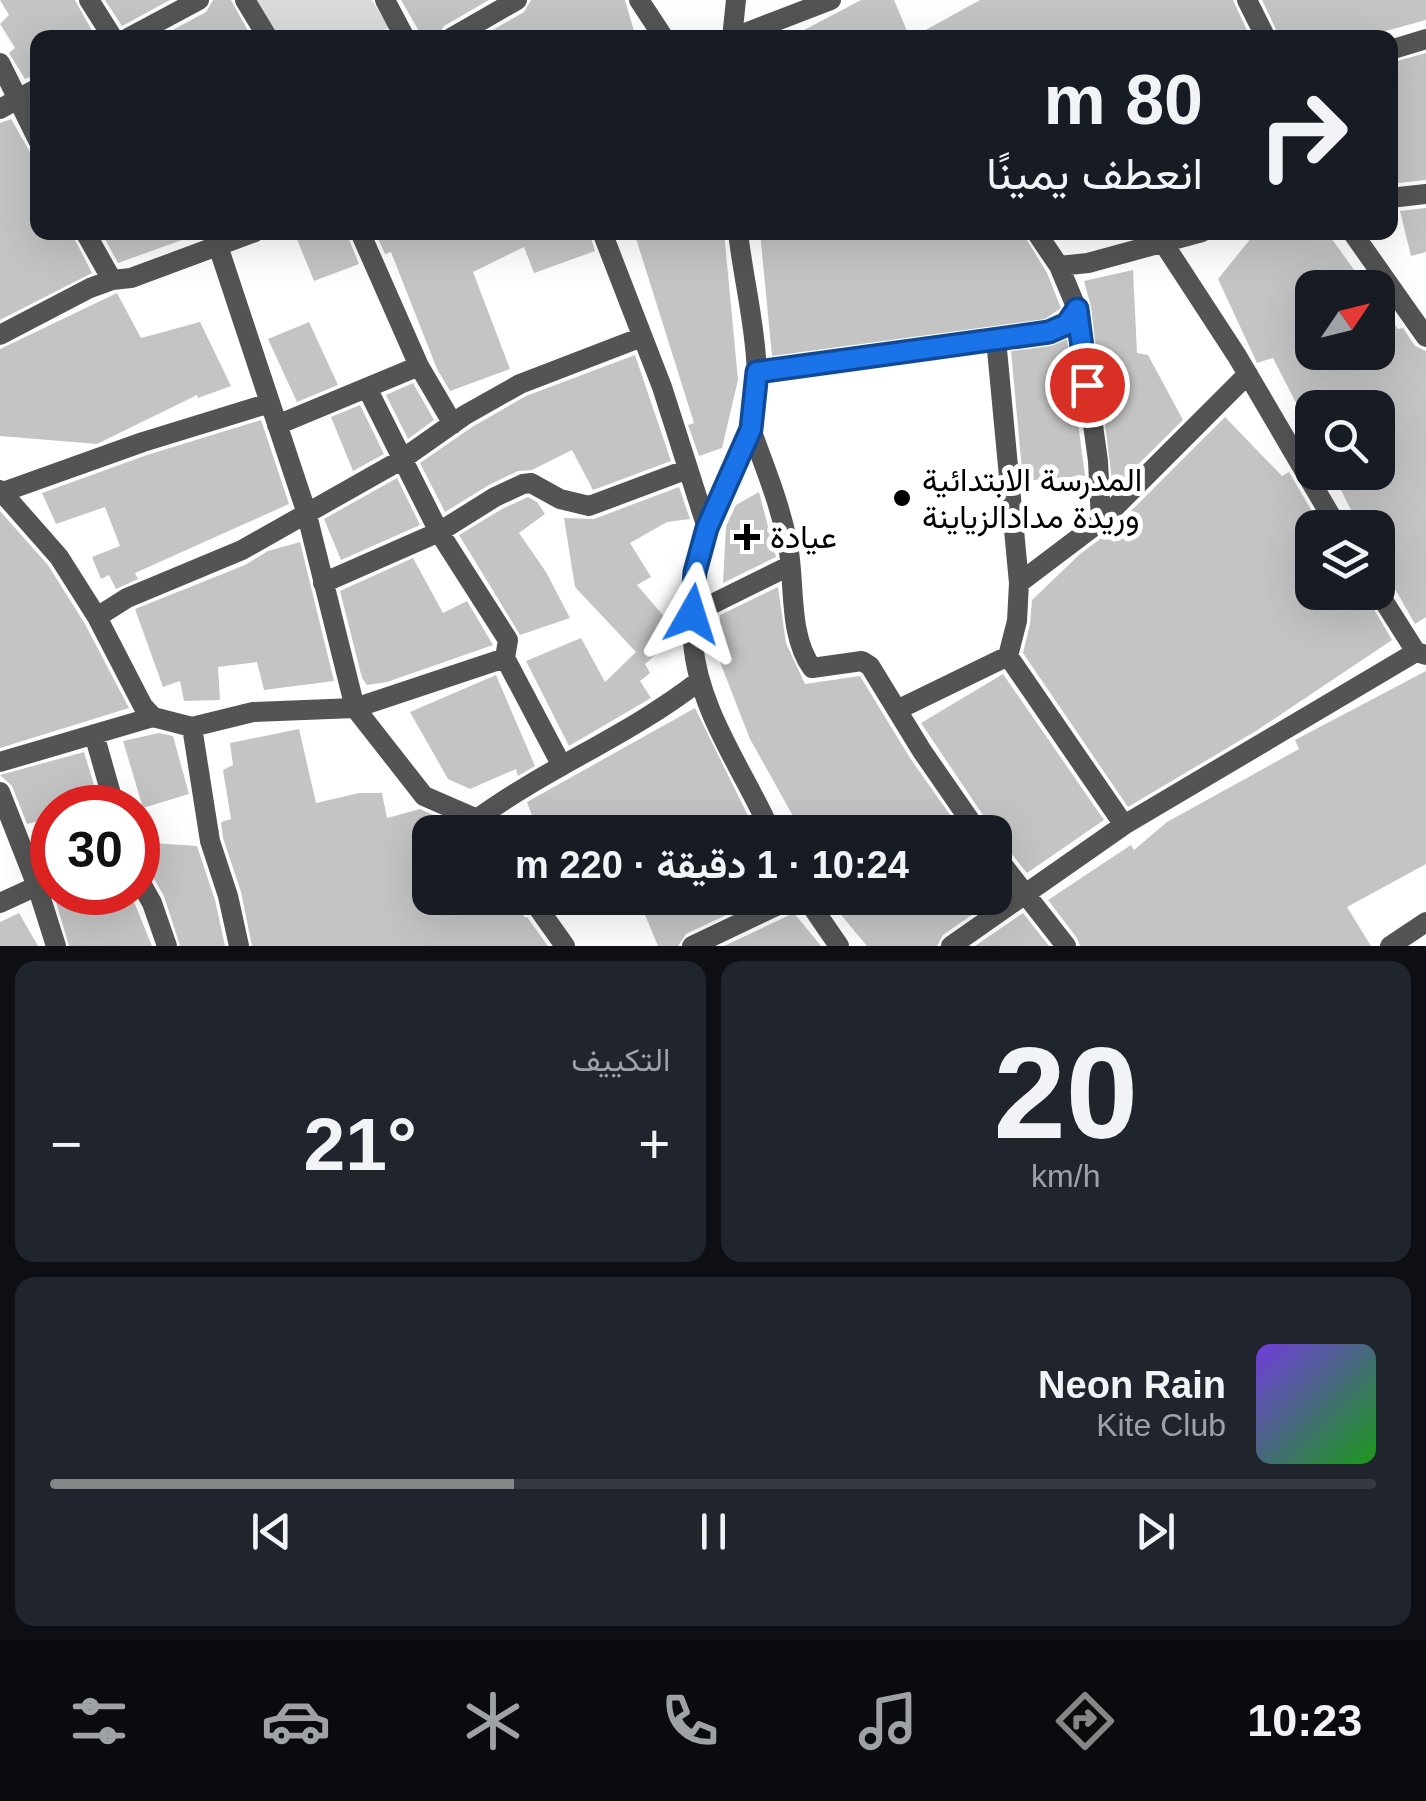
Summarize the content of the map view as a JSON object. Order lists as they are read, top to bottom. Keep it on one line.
{"places":{"other":["المدرسة الابتدائية وريدة مدادالزياينة"],"health":["عيادة"]},"north":"top right","page":{"turn":["80 m","انعطف يمينًا"],"limit":"30","trip":"10:24 · 1 دقيقة · 220 m","tile":[["20","km/h"],"التكييف"],"heat":["−","21°","+"],"song":["Neon Rain","Kite Club"],"tabs":"10:23"}}
